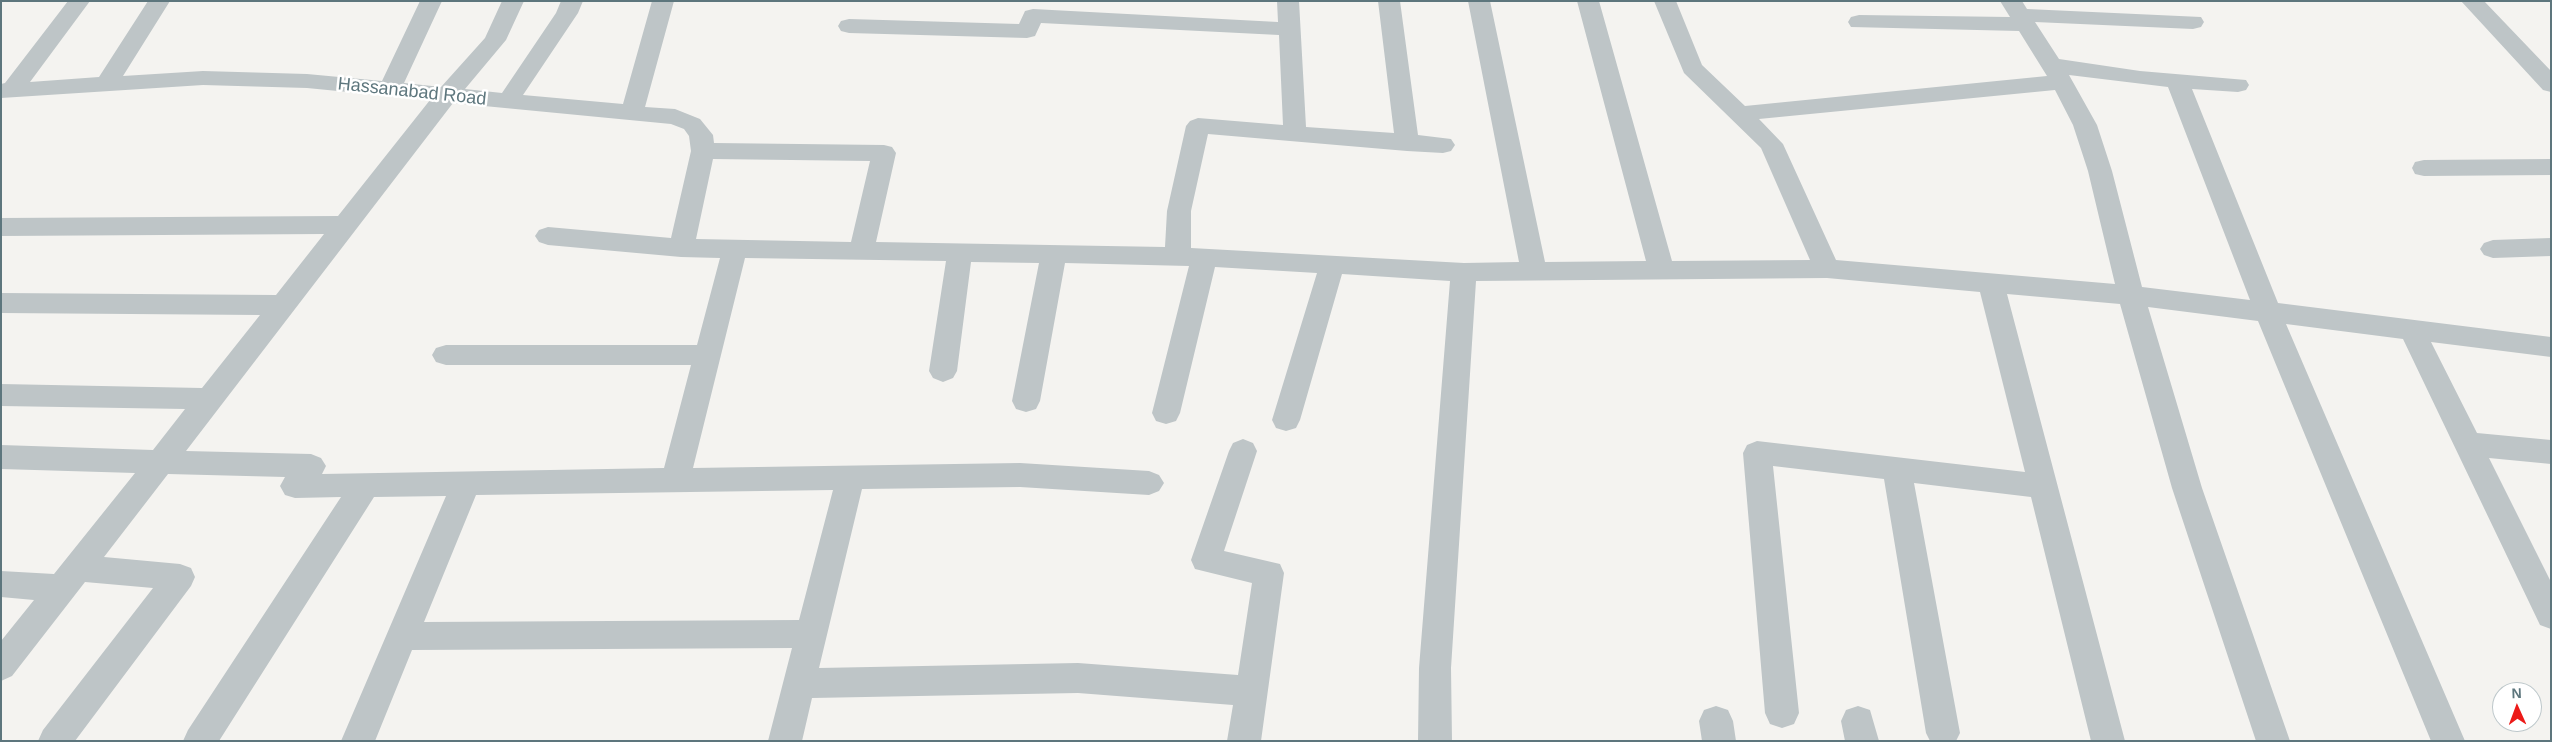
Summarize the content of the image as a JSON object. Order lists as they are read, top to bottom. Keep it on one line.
{"streets":{"street":["Hassanabad Road"]},"north":"top"}
